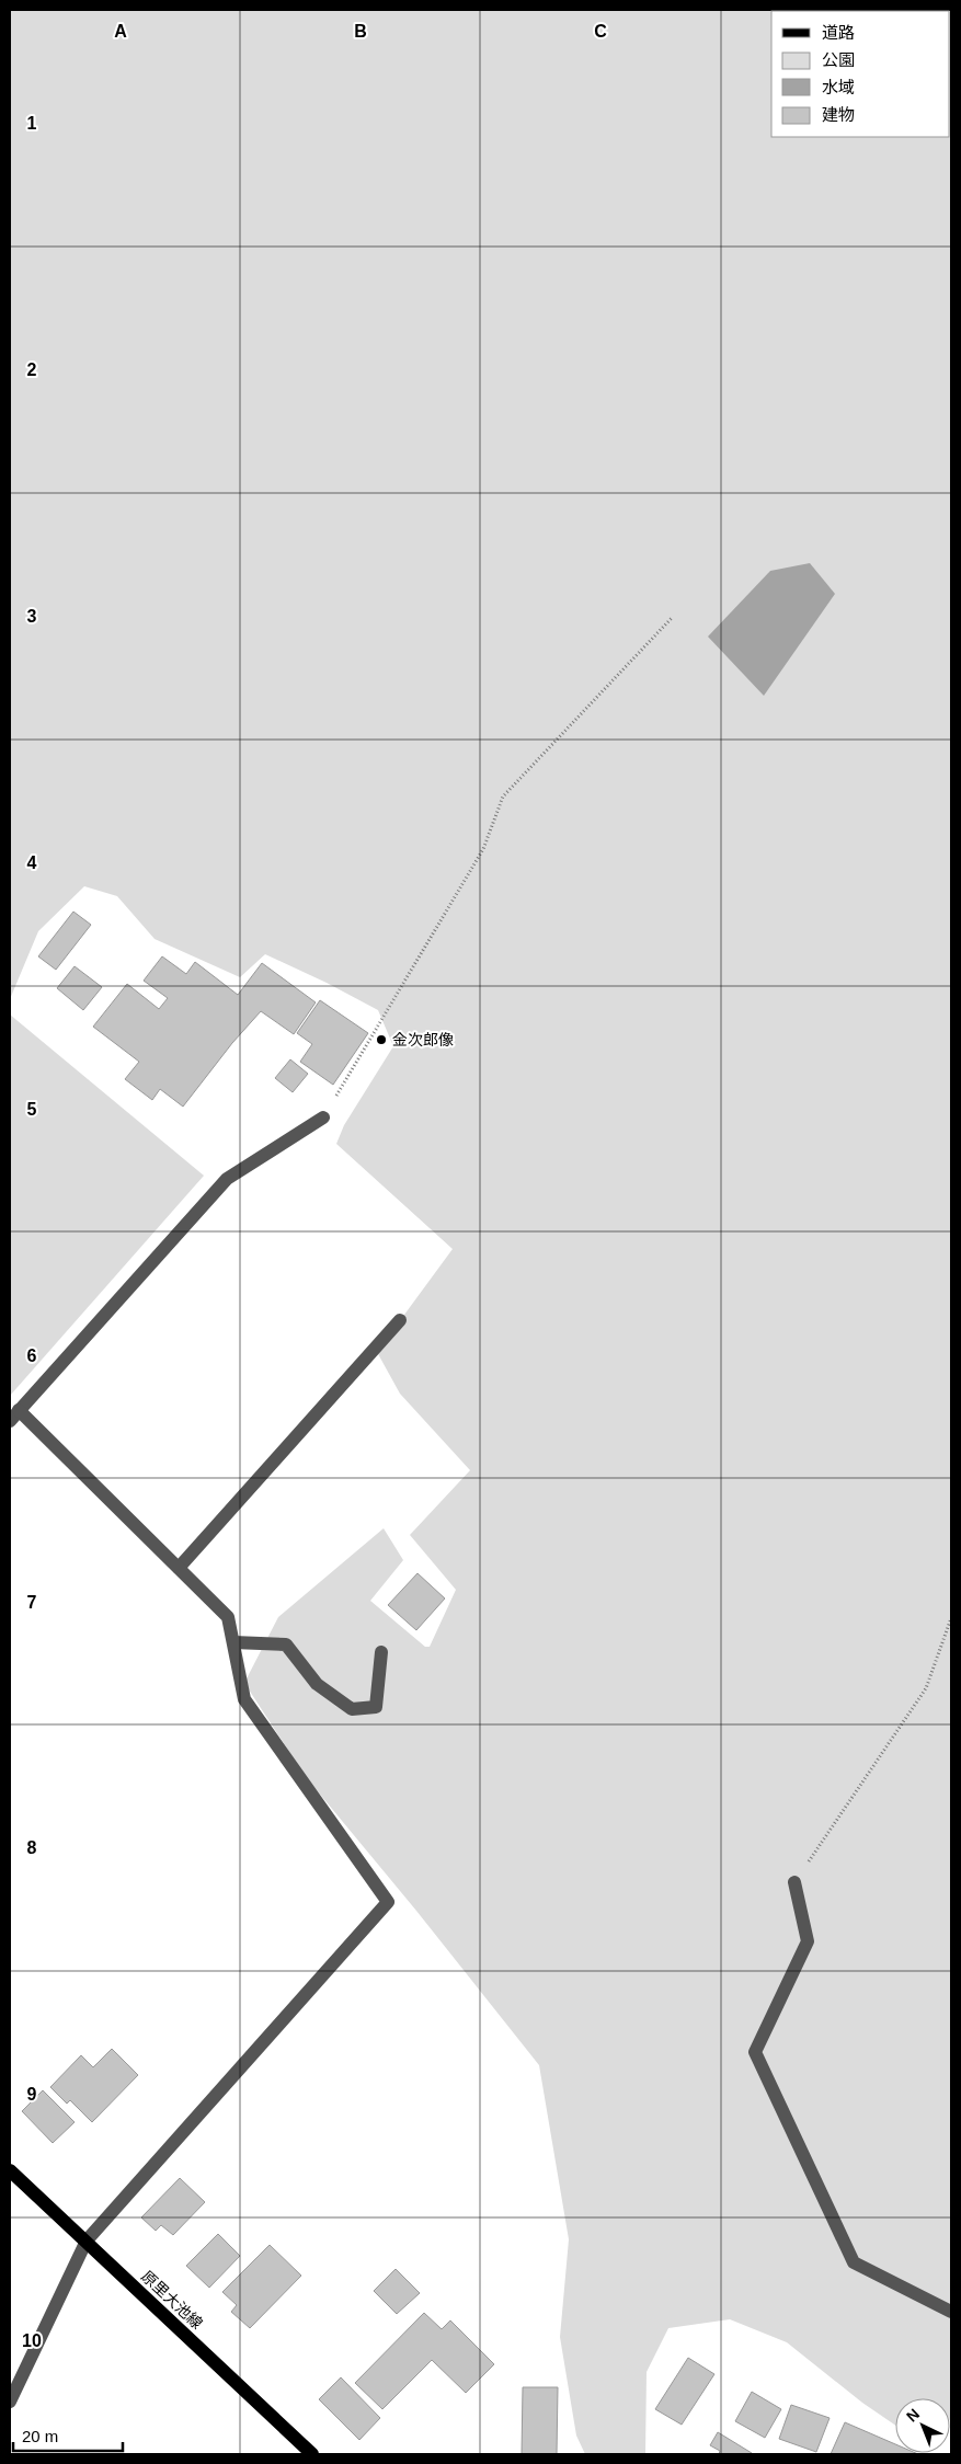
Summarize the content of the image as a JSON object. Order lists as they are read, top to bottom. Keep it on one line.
{"streets":{"main road":["原里大池線"]},"places":["金次郎像"],"legend":["道路","公園","水域","建物"],"scale_bar":"20 m","north":"top left","grid":{"columns":["A","B","C"],"rows":["1","2","3","4","5","6","7","8","9","10"]}}
